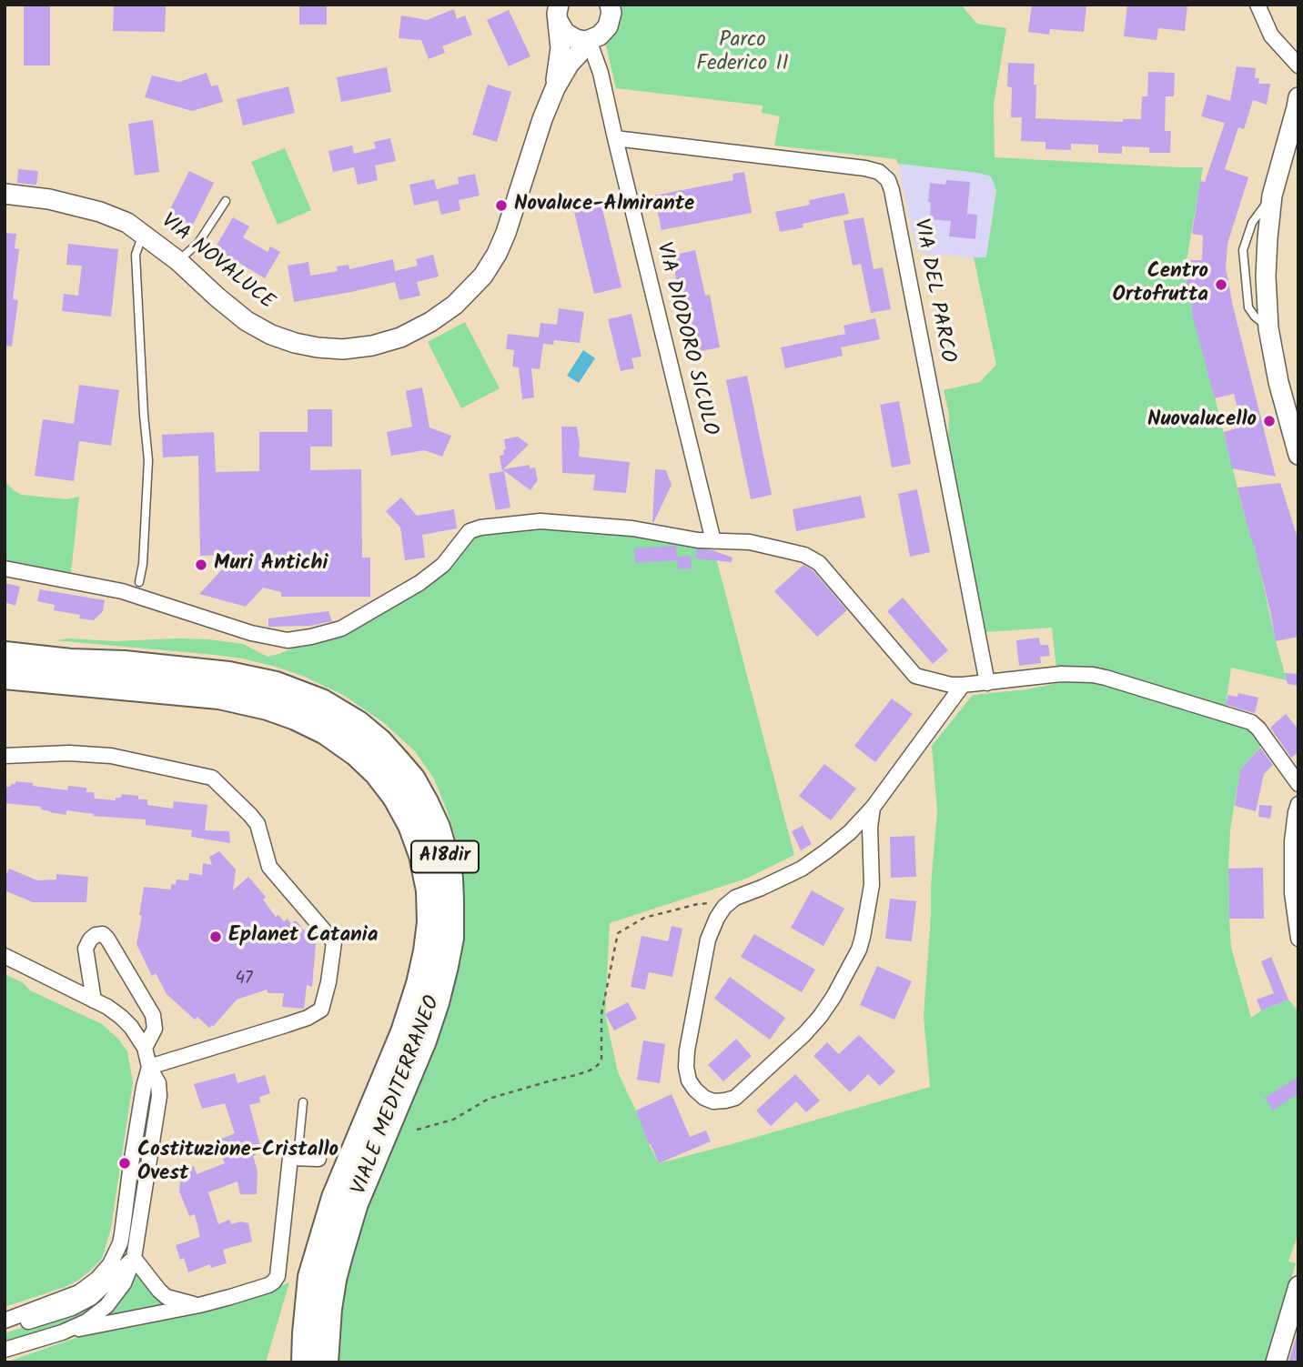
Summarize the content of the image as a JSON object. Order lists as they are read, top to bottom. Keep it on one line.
{"streets":{"highway":["A18dir","VIALE MEDITERRANEO"],"main road":["VIA NOVALUCE"],"street":["VIA DEL PARCO","VIA DIODORO SICULO"]},"crossings":[["VIA DEL PARCO","VIA DIODORO SICULO"]],"parks":["Parco Federico II"],"places":["Novaluce-Almirante","Centro Ortofrutta","Nuovalucello","Muri Antichi","Eplanet Catania","Costituzione-Cristallo Ovest"],"house_numbers":["47"]}
